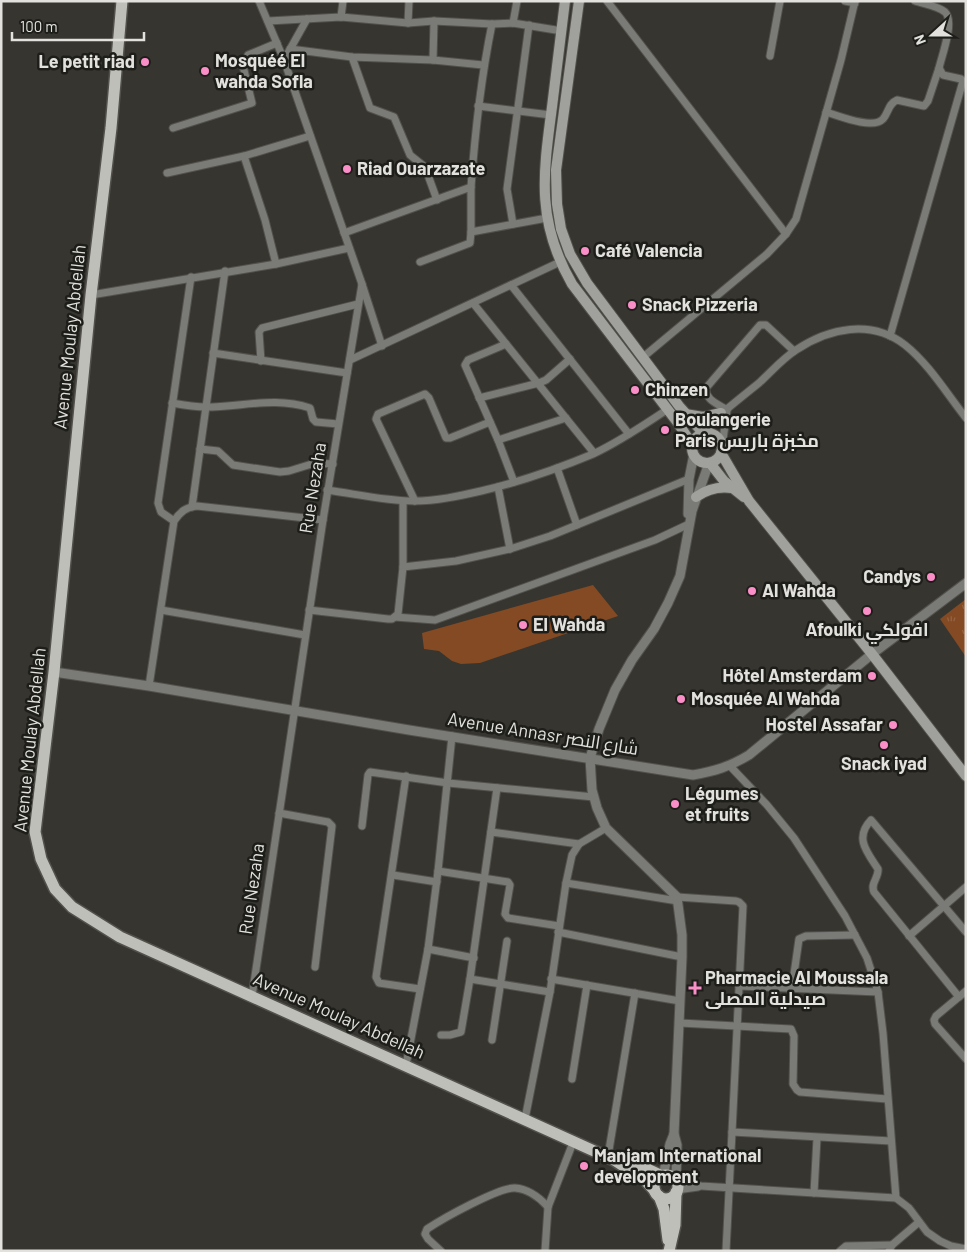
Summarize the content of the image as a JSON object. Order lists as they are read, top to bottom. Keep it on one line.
{"streets":{"main road":["Avenue Moulay Abdellah"],"street":["Rue Nezaha","Avenue Annasr شارع النصر"]},"crossings":[["Avenue Moulay Abdellah","Rue Nezaha"],["Avenue Moulay Abdellah","Avenue Annasr شارع النصر"],["Rue Nezaha","Avenue Annasr شارع النصر"]],"places":{"other":["Le petit riad","Mosquéé El wahda Sofla","Riad Ouarzazate","Café Valencia","Snack Pizzeria","Chinzen","Boulangerie Paris مخبزة باريس","Candys","Al Wahda","Afoulki افولكي","El Wahda","Hôtel Amsterdam","Mosquée Al Wahda","Hostel Assafar","Snack iyad","Légumes et fruits","Manjam International development"],"health":["Pharmacie Al Moussala صيدلية المصلى"]},"scale_bar":"100 m","north":"left"}
